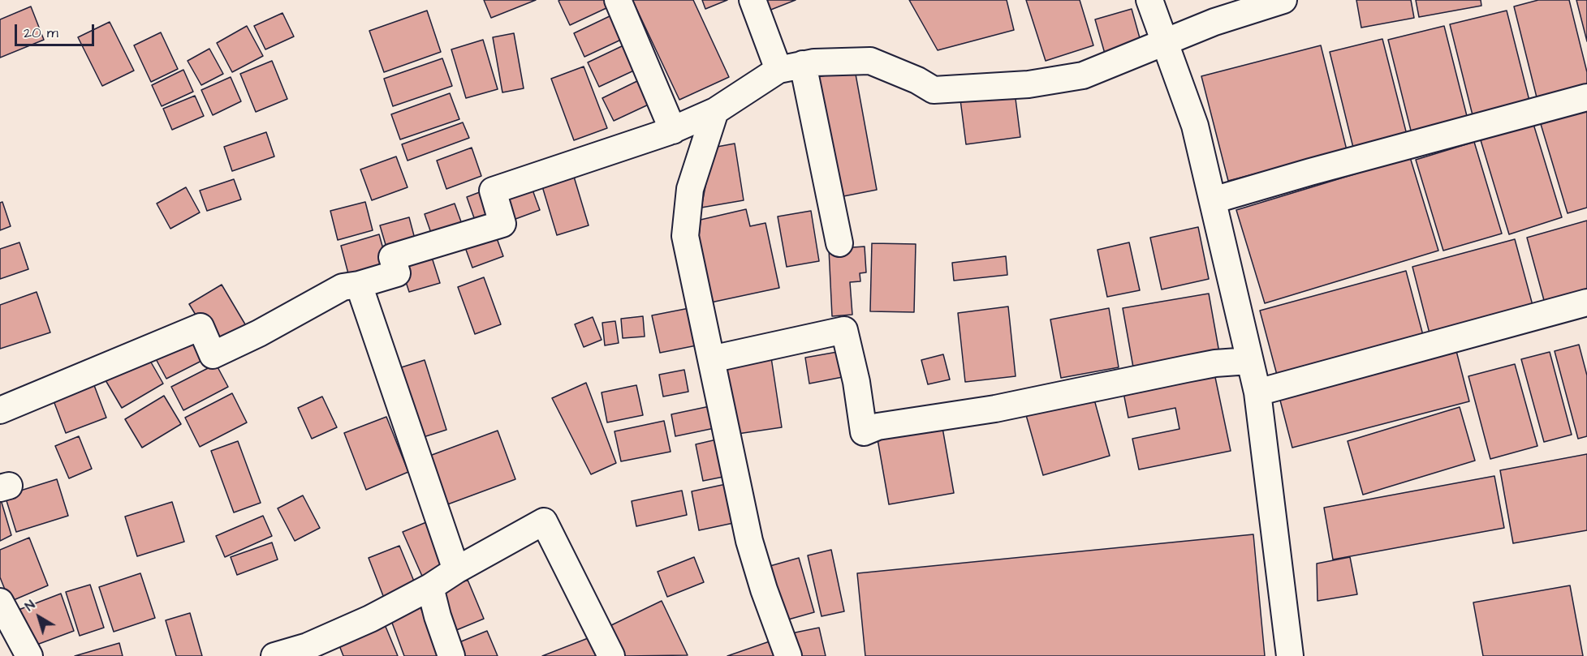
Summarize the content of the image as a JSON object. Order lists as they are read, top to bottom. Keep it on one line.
{"scale_bar":"20 m","north":"top left"}
